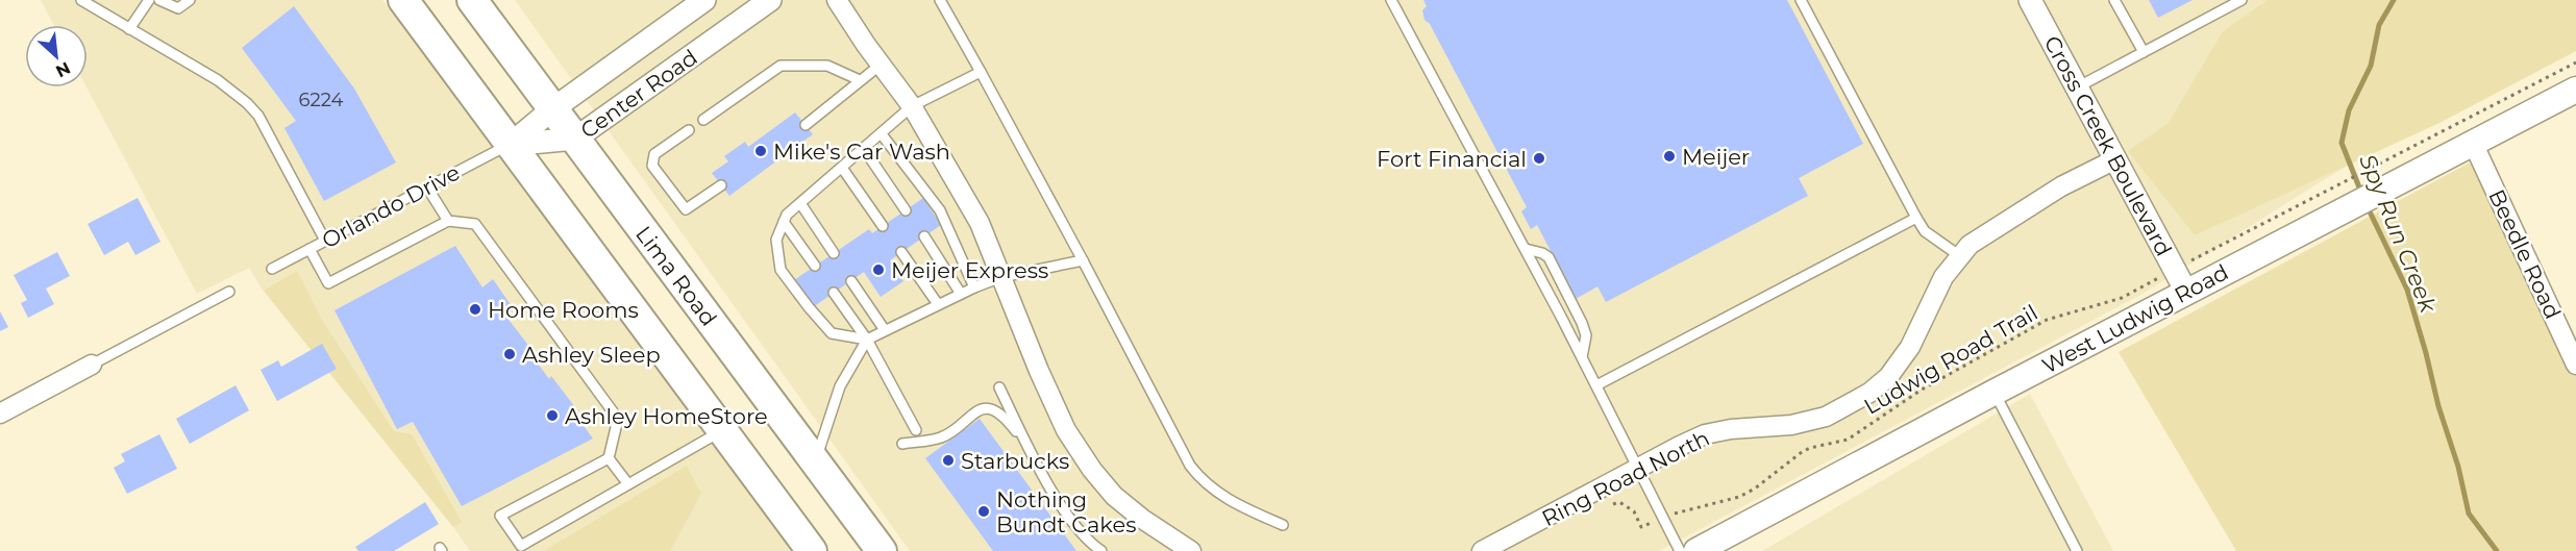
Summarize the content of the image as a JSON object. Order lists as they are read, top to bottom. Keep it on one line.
{"streets":{"highway":["Lima Road"],"main road":["West Ludwig Road"],"street":["Center Road","Cross Creek Boulevard","Beedle Road","Ring Road North"],"lane":["Orlando Drive"],"path":["Ludwig Road Trail"]},"crossings":[["Center Road","Orlando Drive"],["Center Road","Lima Road"],["Cross Creek Boulevard","West Ludwig Road"],["Cross Creek Boulevard","Ludwig Road Trail"],["Cross Creek Boulevard","Ring Road North"],["Beedle Road","West Ludwig Road"]],"water":["Spy Run Creek"],"places":["Mike's Car Wash","Meijer","Fort Financial","Meijer Express","Home Rooms","Ashley Sleep","Ashley HomeStore","Starbucks","Nothing Bundt Cakes"],"house_numbers":["6224"],"north":"bottom right"}
